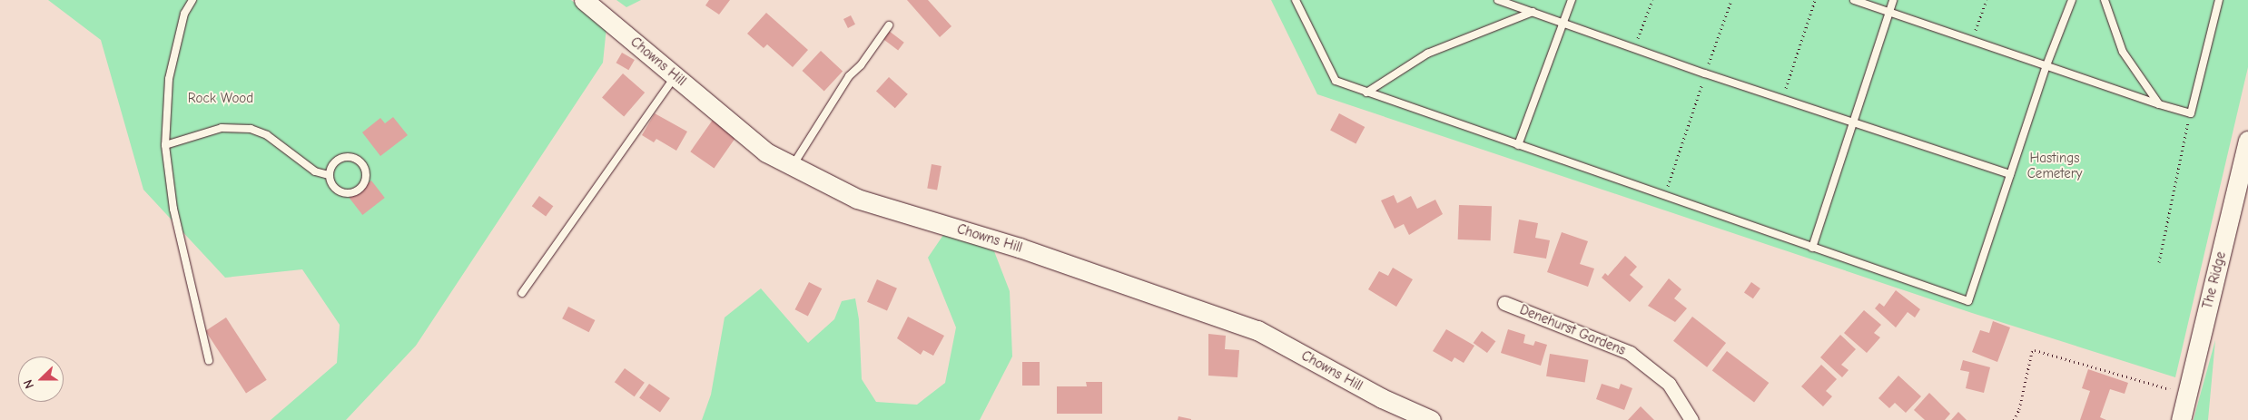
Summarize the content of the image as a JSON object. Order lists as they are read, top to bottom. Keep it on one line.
{"streets":{"street":["Chowns Hill","The Ridge","Denehurst Gardens"]},"parks":["Rock Wood","Hastings Cemetery"],"north":"left"}
